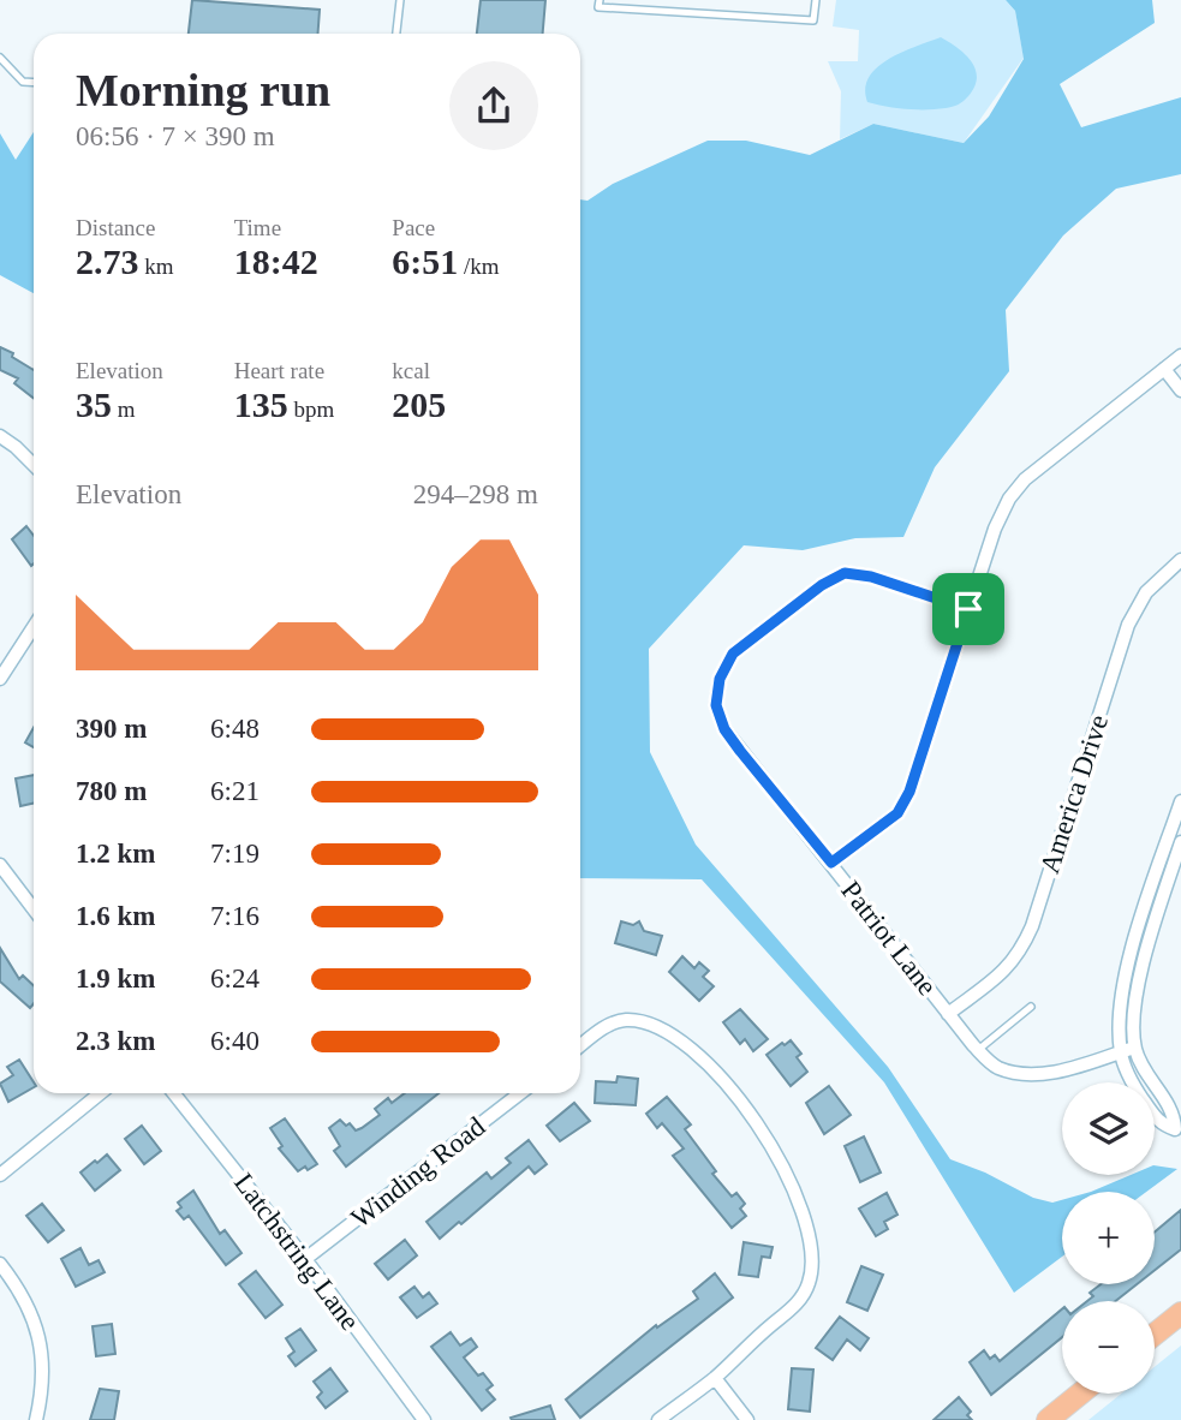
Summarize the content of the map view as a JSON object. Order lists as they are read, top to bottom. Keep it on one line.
{"streets":{"street":["America Drive","Patriot Lane","Winding Road","Latchstring Lane"]},"crossings":[["America Drive","Patriot Lane"],["Winding Road","Latchstring Lane"]],"page":{"heading":["Morning run","06:56 · 7 × 390 m"],"stats":[["Distance","2.73 km"],["Time","18:42"],["Pace","6:51 /km"],["Elevation","35 m"],["Heart rate","135 bpm"],["kcal","205"]],"chart":["Elevation","294–298 m"],"list":[{"name":"390 m","note":"6:48"},{"name":"780 m","note":"6:21"},{"name":"1.2 km","note":"7:19"},{"name":"1.6 km","note":"7:16"},{"name":"1.9 km","note":"6:24"},{"name":"2.3 km","note":"6:40"}],"map_buttons":["+","−"]}}
